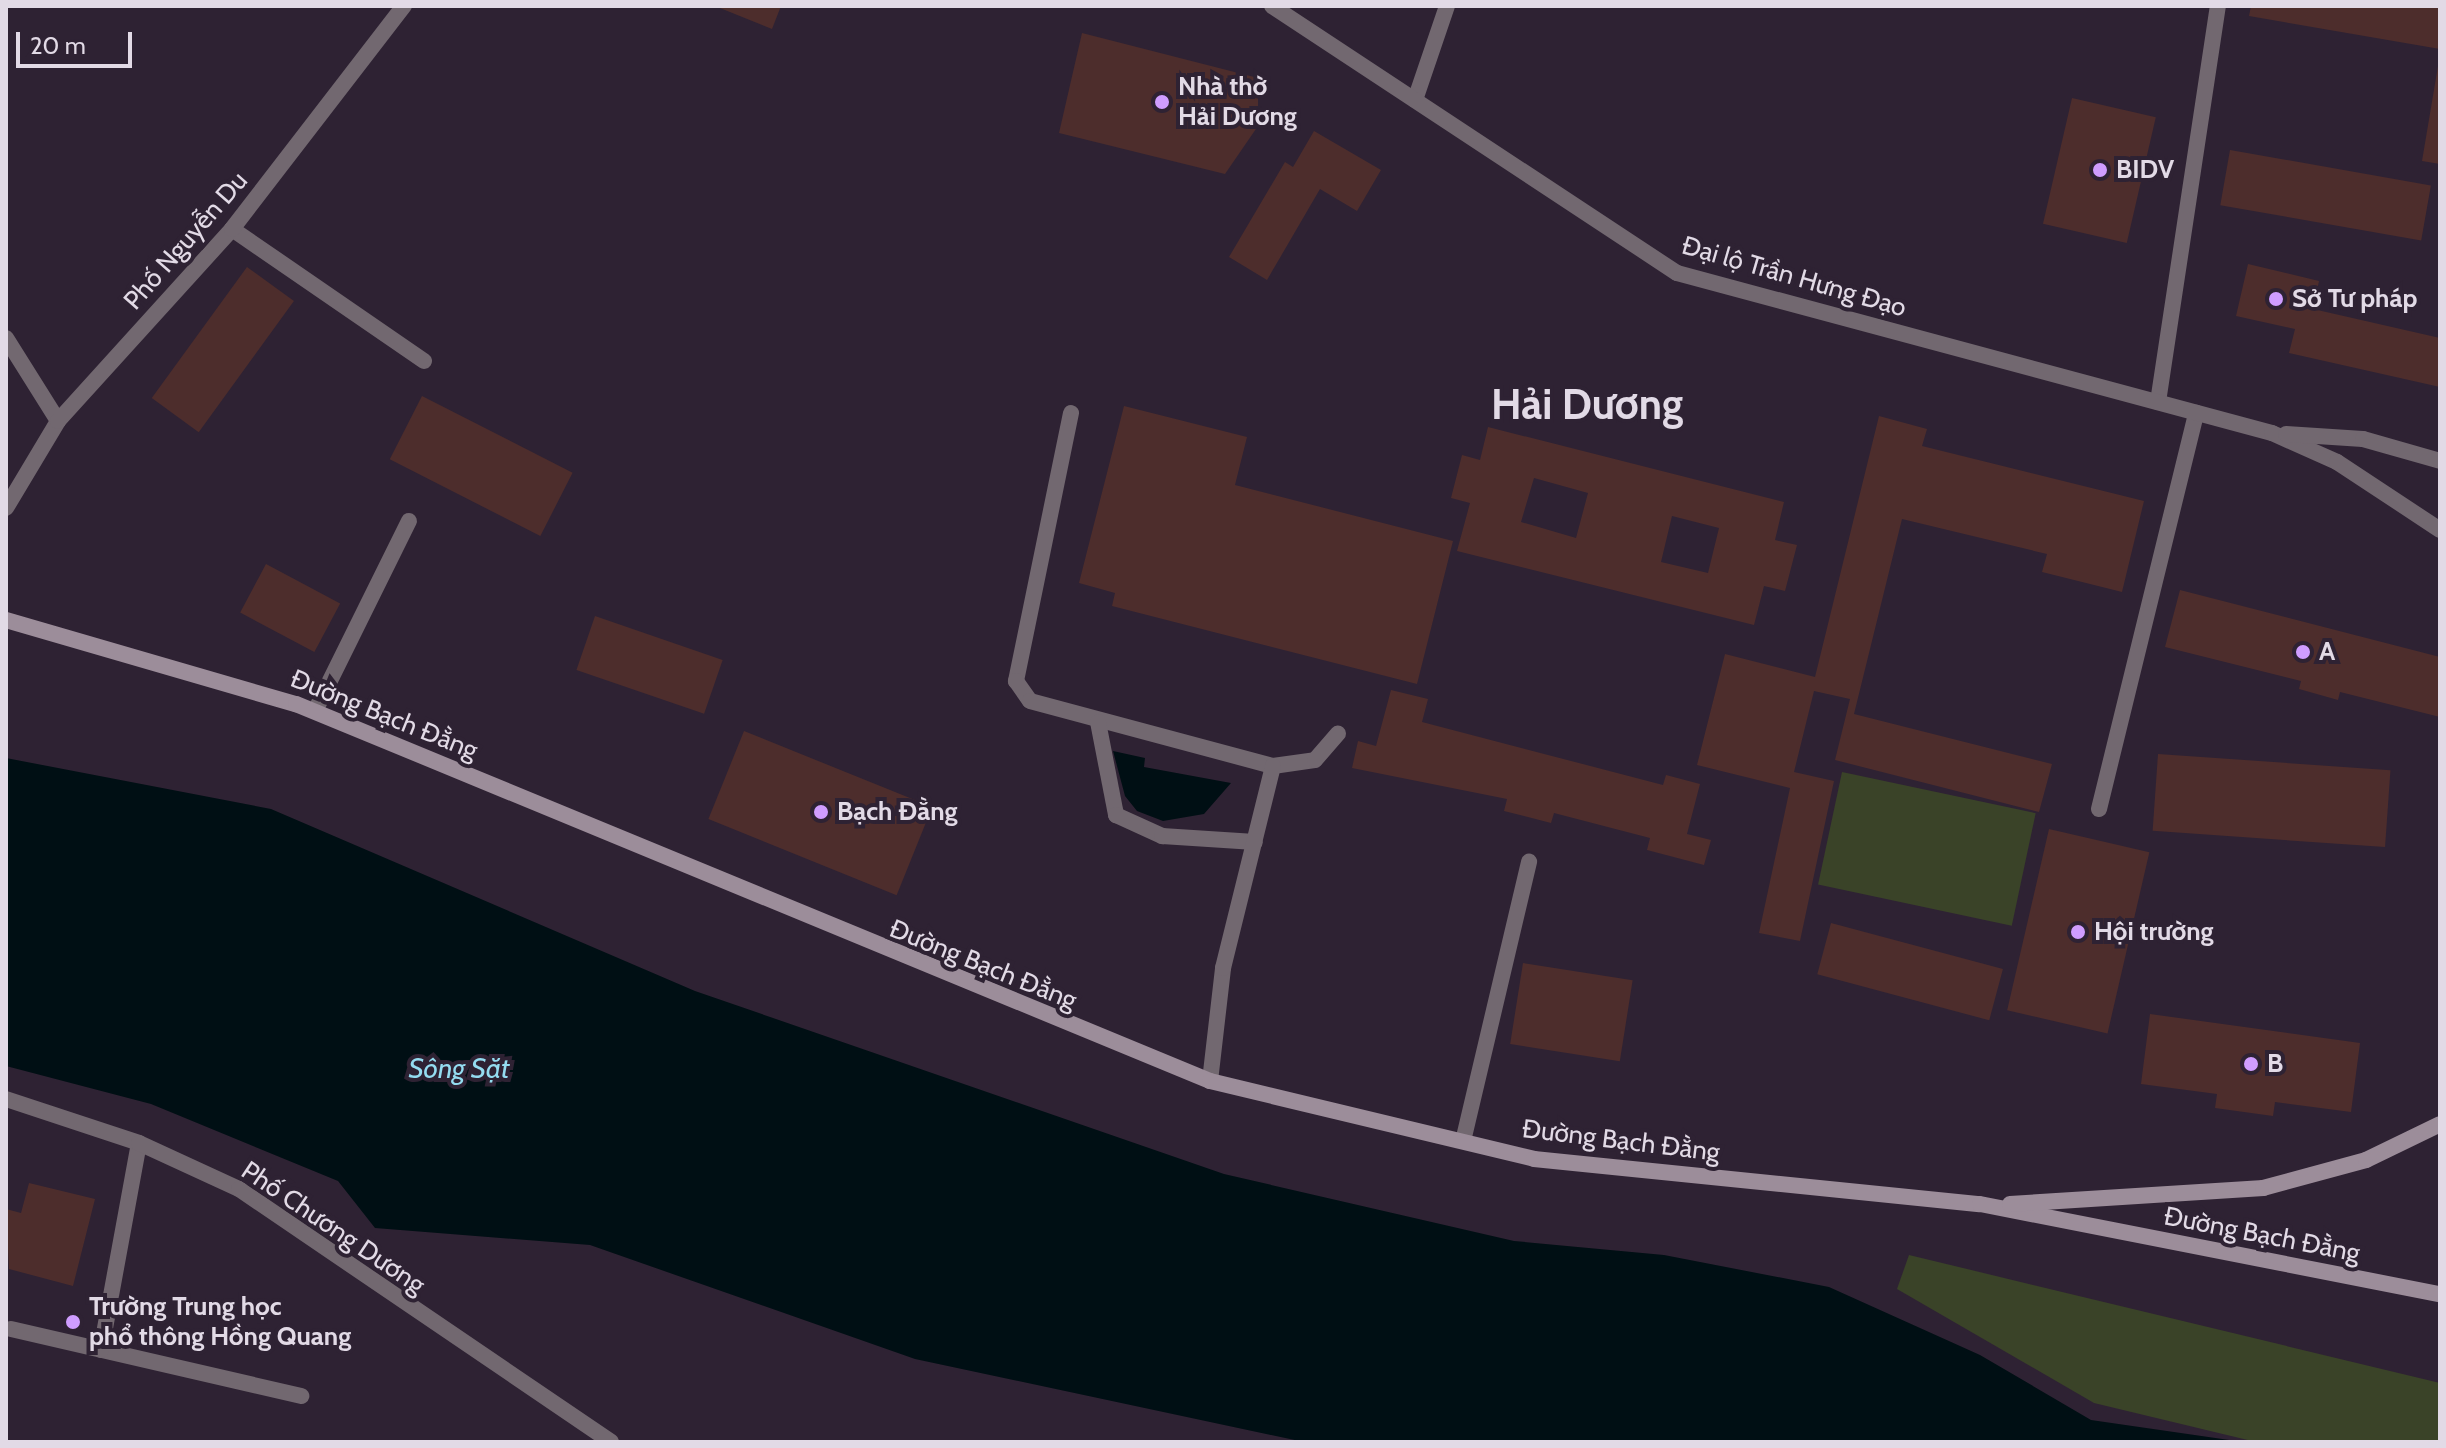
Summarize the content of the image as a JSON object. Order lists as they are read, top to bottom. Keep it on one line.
{"streets":{"main road":["Đường Bạch Đằng"],"street":["Phố Nguyễn Du","Đại lộ Trần Hưng Đạo","Phố Chương Dương"]},"districts":["Hải Dương"],"water":["Sông Sặt"],"places":["Nhà thờ Hải Dương","BIDV","Sở Tư pháp","A","Bạch Đằng","Hội trường","B","Trường Trung học phổ thông Hồng Quang"],"scale_bar":"20 m"}
